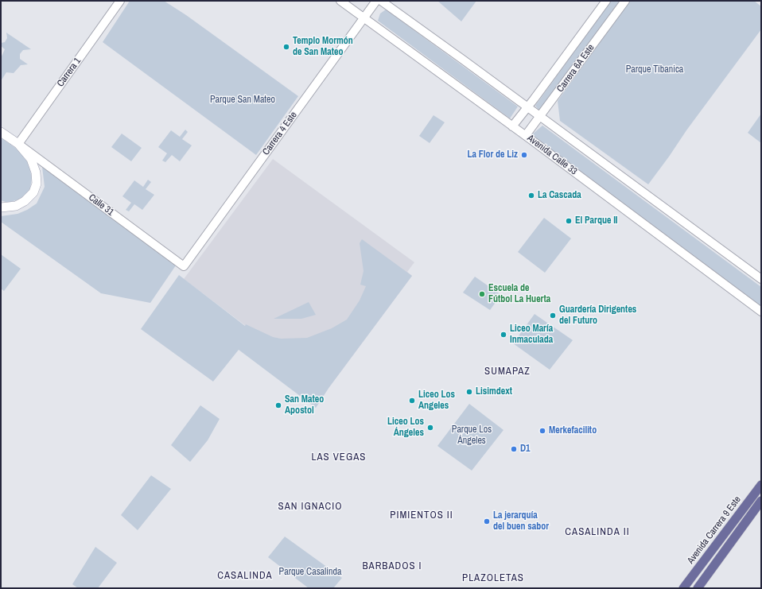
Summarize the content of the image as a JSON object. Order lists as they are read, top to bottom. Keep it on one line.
{"streets":{"main road":["Avenida Carrera 9 Este"],"street":["Carrera 6A Este","Carrera 1","Carrera 4 Este","Avenida Calle 33","Calle 31"]},"crossings":[["Carrera 6A Este","Avenida Calle 33"],["Carrera 1","Calle 31"],["Carrera 4 Este","Avenida Calle 33"],["Carrera 4 Este","Calle 31"]],"districts":["SUMAPAZ","LAS VEGAS","SAN IGNACIO","PIMIENTOS II","CASALINDA II","BARBADOS I","CASALINDA","PLAZOLETAS"],"parks":["Parque Tibanica","Parque San Mateo","Parque Los Ángeles","Parque Casalinda"],"places":["Templo Mormón de San Mateo","La Flor de Liz","La Cascada","El Parque II","Escuela de Fútbol La Huerta","Guardería Dirigentes del Futuro","Liceo María Inmaculada","Lisimdext","Liceo Los Angeles","San Mateo Apostol","Liceo Los Ángeles","Merkefacilito","D1","La jerarquía del buen sabor"]}
